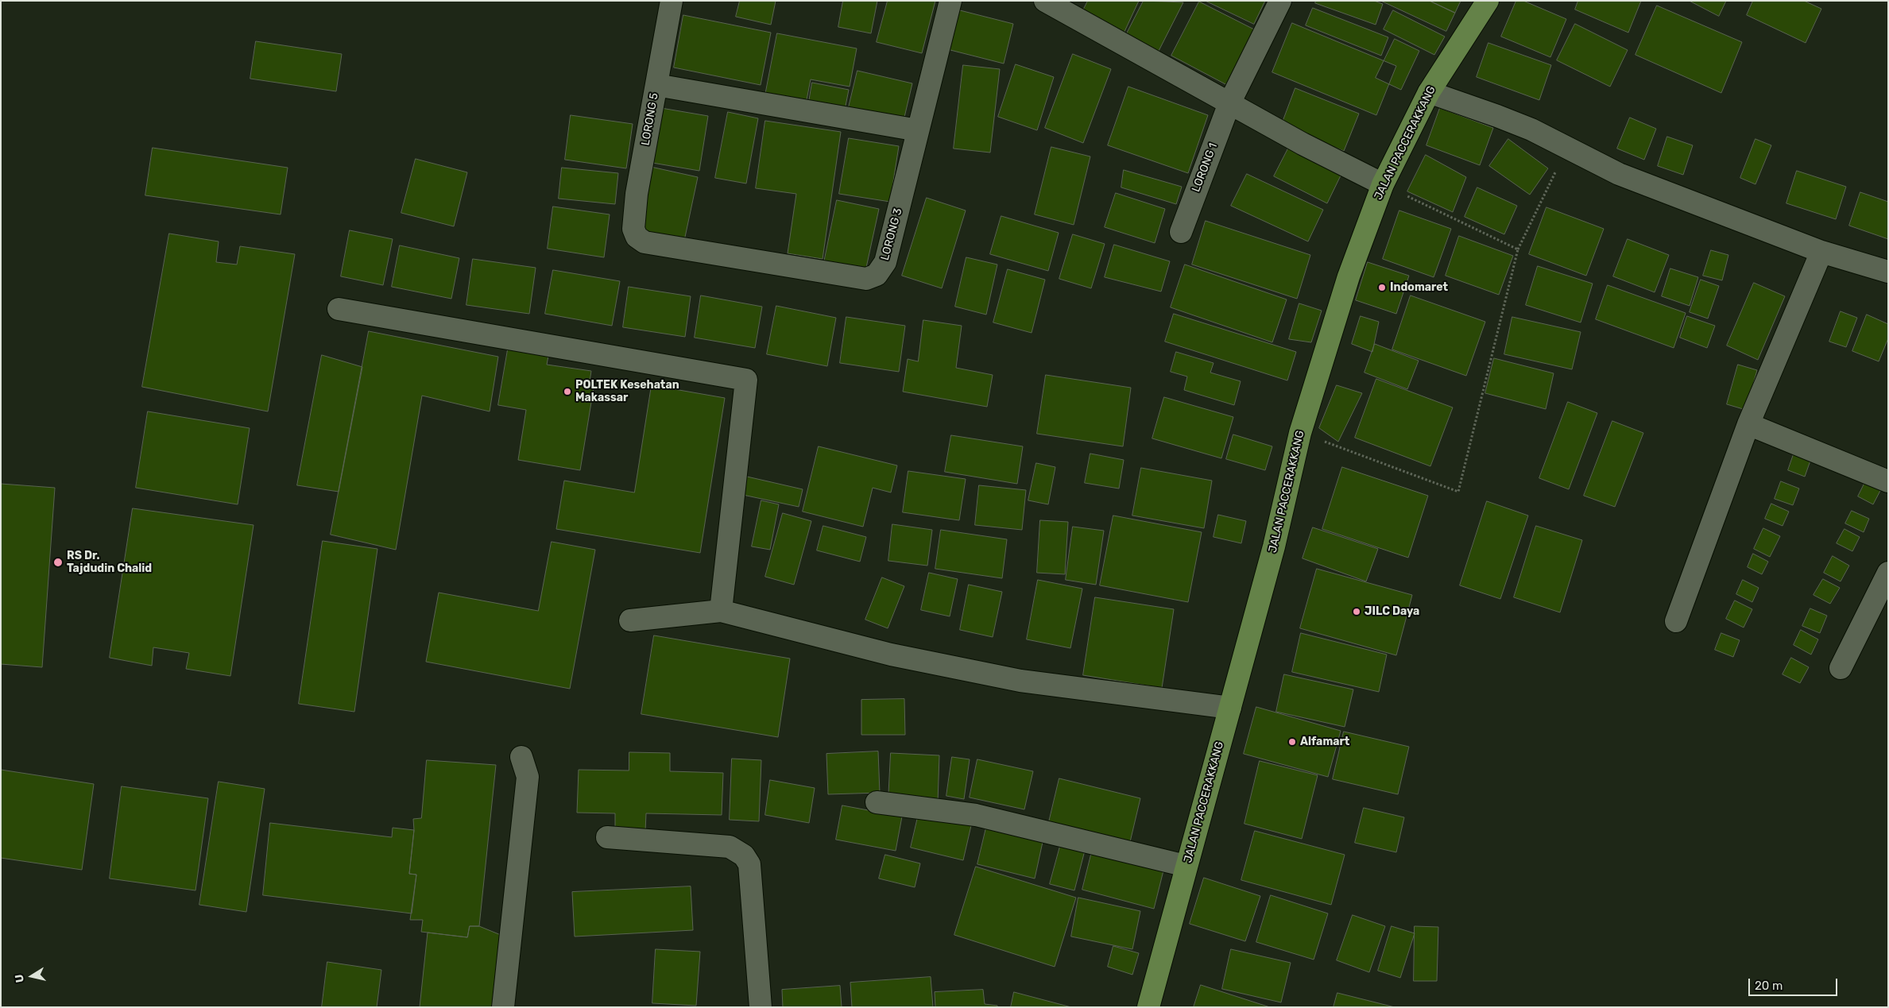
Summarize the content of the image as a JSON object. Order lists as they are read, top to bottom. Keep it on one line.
{"streets":{"main road":["JALAN PACCERAKKANG"],"street":["LORONG 5","LORONG 1","LORONG 3"]},"crossings":[["LORONG 5","LORONG 3"]],"places":["Indomaret","POLTEK Kesehatan Makassar","RS Dr. Tajdudin Chalid","JILC Daya","Alfamart"],"scale_bar":"20 m","north":"left"}
